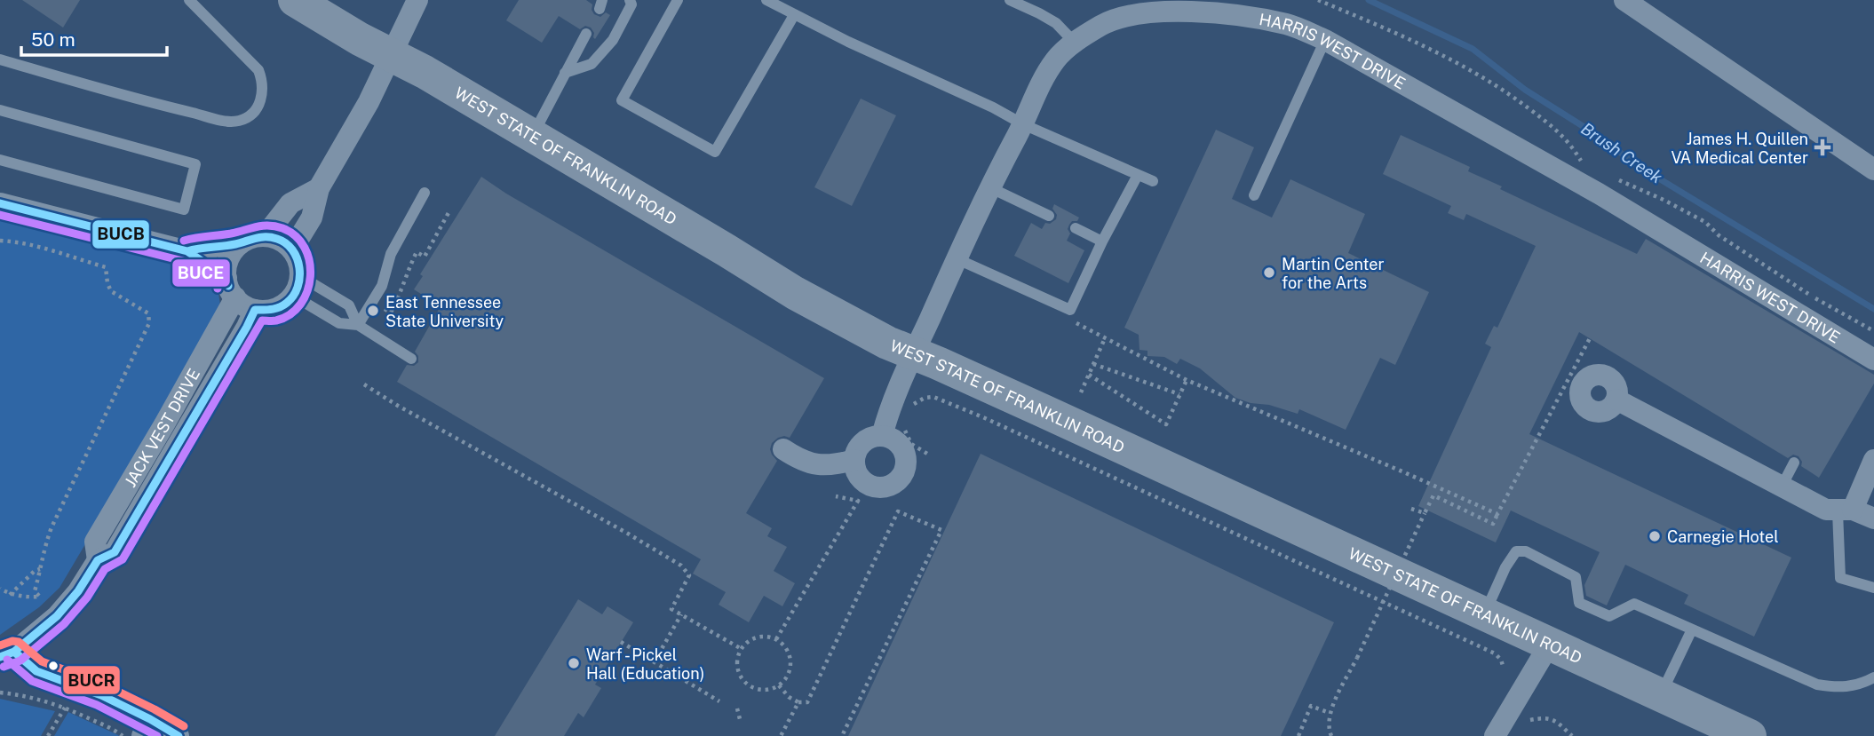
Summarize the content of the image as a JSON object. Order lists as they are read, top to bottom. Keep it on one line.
{"streets":{"highway":["WEST STATE OF FRANKLIN ROAD"],"street":["HARRIS WEST DRIVE","JACK VEST DRIVE"]},"crossings":[["HARRIS WEST DRIVE","WEST STATE OF FRANKLIN ROAD"]],"water":["Brush Creek"],"places":{"health":["James H. Quillen VA Medical Center"],"other":["Martin Center for the Arts","East Tennessee State University","Carnegie Hotel","Warf - Pickel Hall (Education)"]},"lines":["transit line BUCB","transit line BUCE","transit line BUCR"],"scale_bar":"50 m"}
